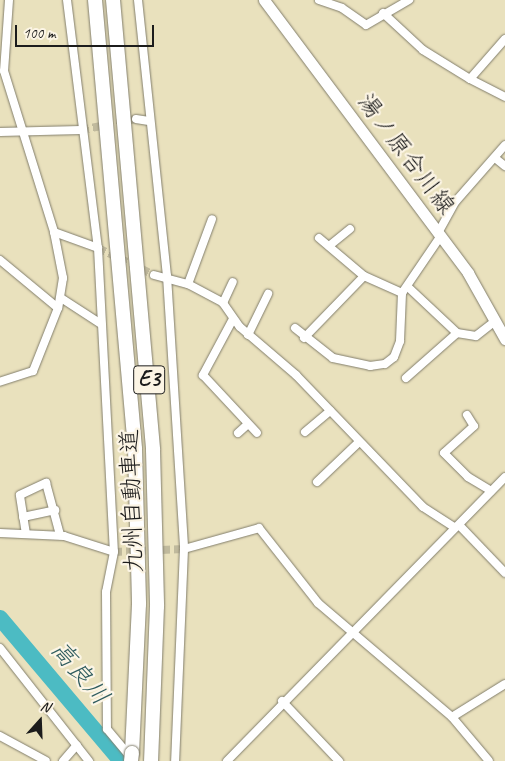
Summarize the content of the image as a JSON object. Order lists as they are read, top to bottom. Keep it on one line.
{"streets":{"highway":["E3","九州自動車道"],"main road":["湯ノ原合川線"]},"water":["高良川"],"scale_bar":"100 m","north":"top"}
